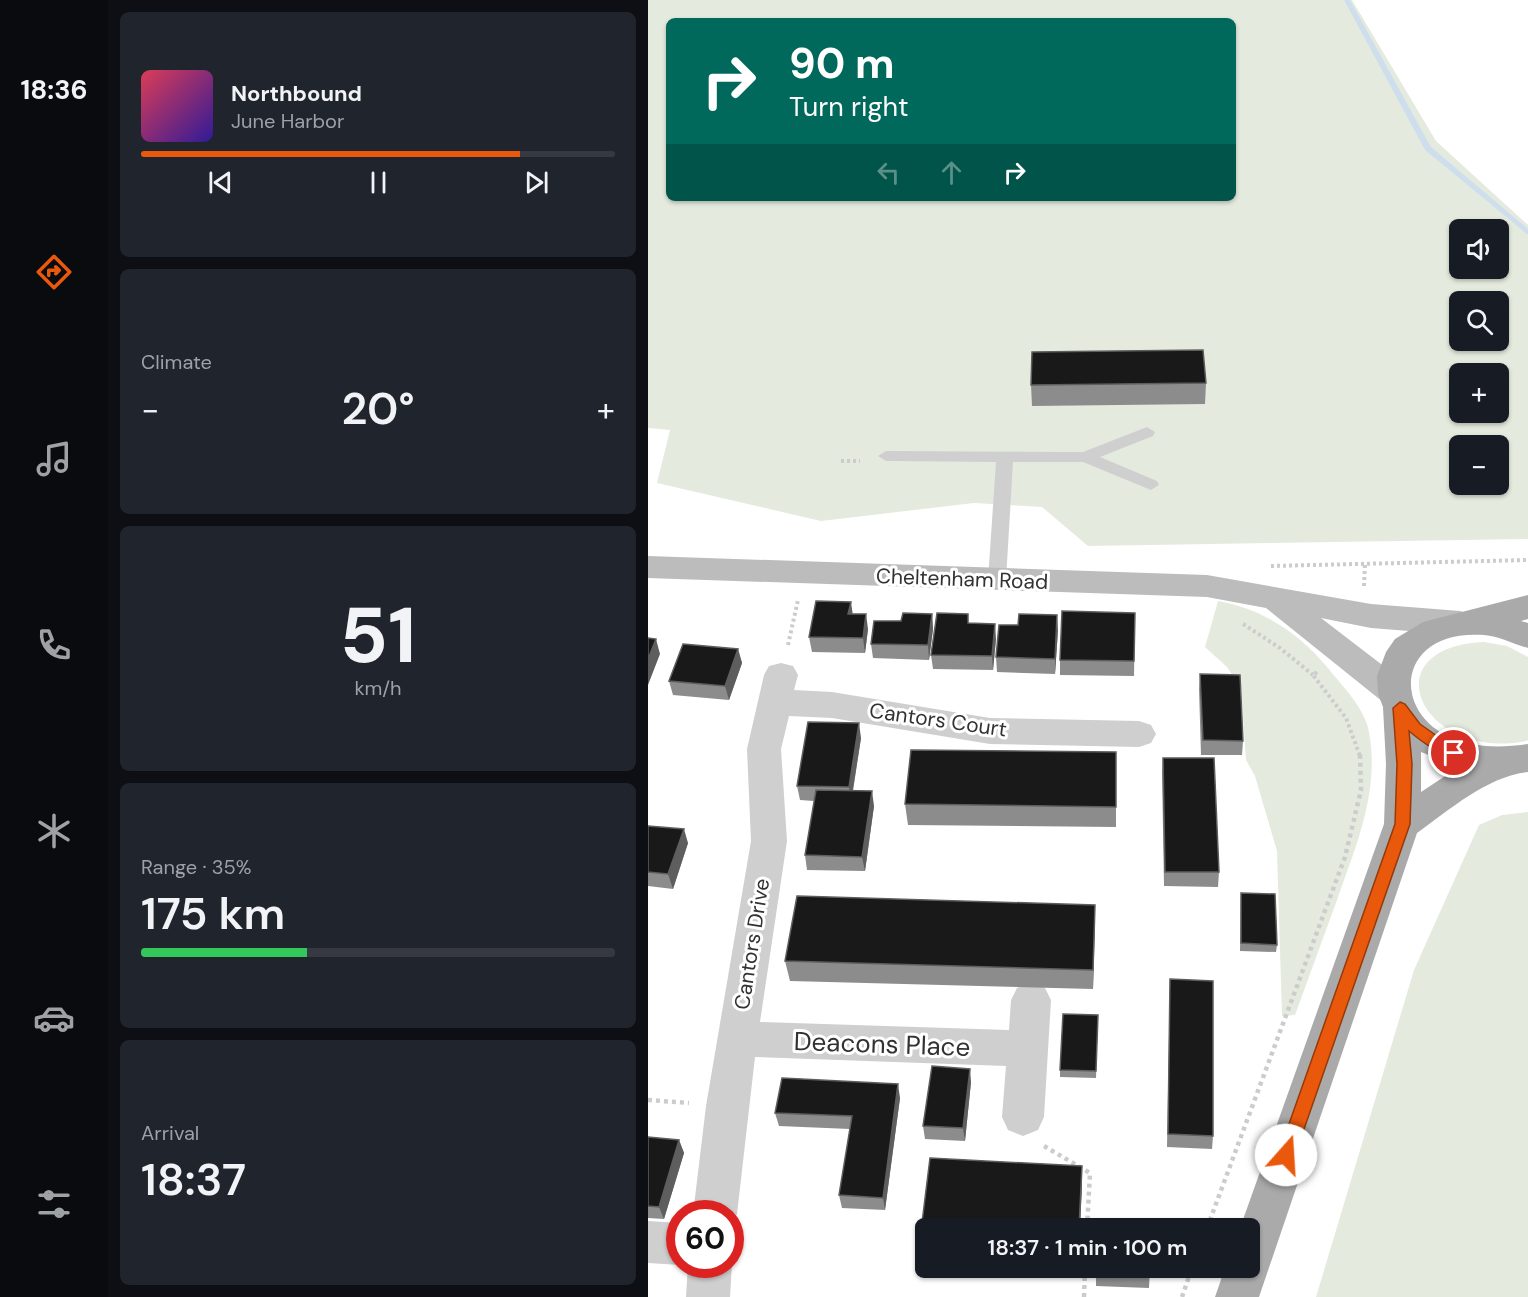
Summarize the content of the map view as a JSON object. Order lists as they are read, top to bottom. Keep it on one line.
{"streets":{"street":["Cheltenham Road","Cantors Court","Cantors Drive","Deacons Place"]},"crossings":[["Cantors Court","Cantors Drive"],["Cantors Drive","Deacons Place"]],"page":{"tabs":"18:36","turn":["90 m","Turn right"],"song":["Northbound","June Harbor"],"map_buttons":["+","−"],"tile":["Climate",["51","km/h"],["Range · 35%","175 km"],["Arrival","18:37"]],"heat":["−","20°","+"],"limit":"60","trip":"18:37 · 1 min · 100 m"}}
